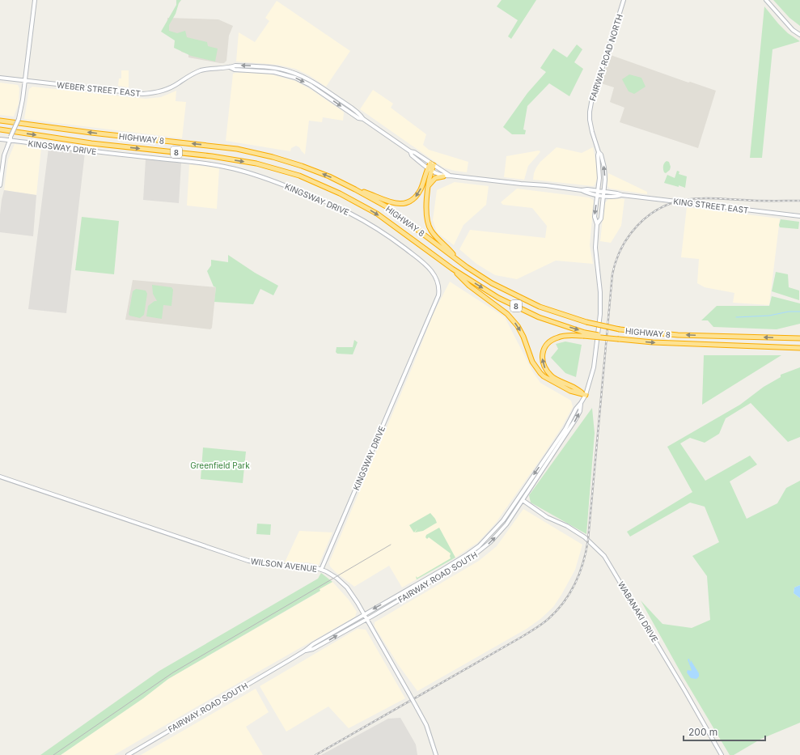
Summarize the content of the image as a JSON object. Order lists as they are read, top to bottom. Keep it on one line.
{"streets":{"highway":["HIGHWAY 8","8"],"main road":["FAIRWAY ROAD NORTH","WEBER STREET EAST","KINGSWAY DRIVE","KING STREET EAST","WILSON AVENUE","FAIRWAY ROAD SOUTH","WABANAKI DRIVE"]},"crossings":[["FAIRWAY ROAD NORTH","KING STREET EAST"],["FAIRWAY ROAD NORTH","FAIRWAY ROAD SOUTH"],["WEBER STREET EAST","KING STREET EAST"],["KINGSWAY DRIVE","WILSON AVENUE"],["KING STREET EAST","FAIRWAY ROAD SOUTH"],["WILSON AVENUE","FAIRWAY ROAD SOUTH"],["FAIRWAY ROAD SOUTH","WABANAKI DRIVE"]],"parks":["Greenfield Park"],"scale_bar":"200 m"}
